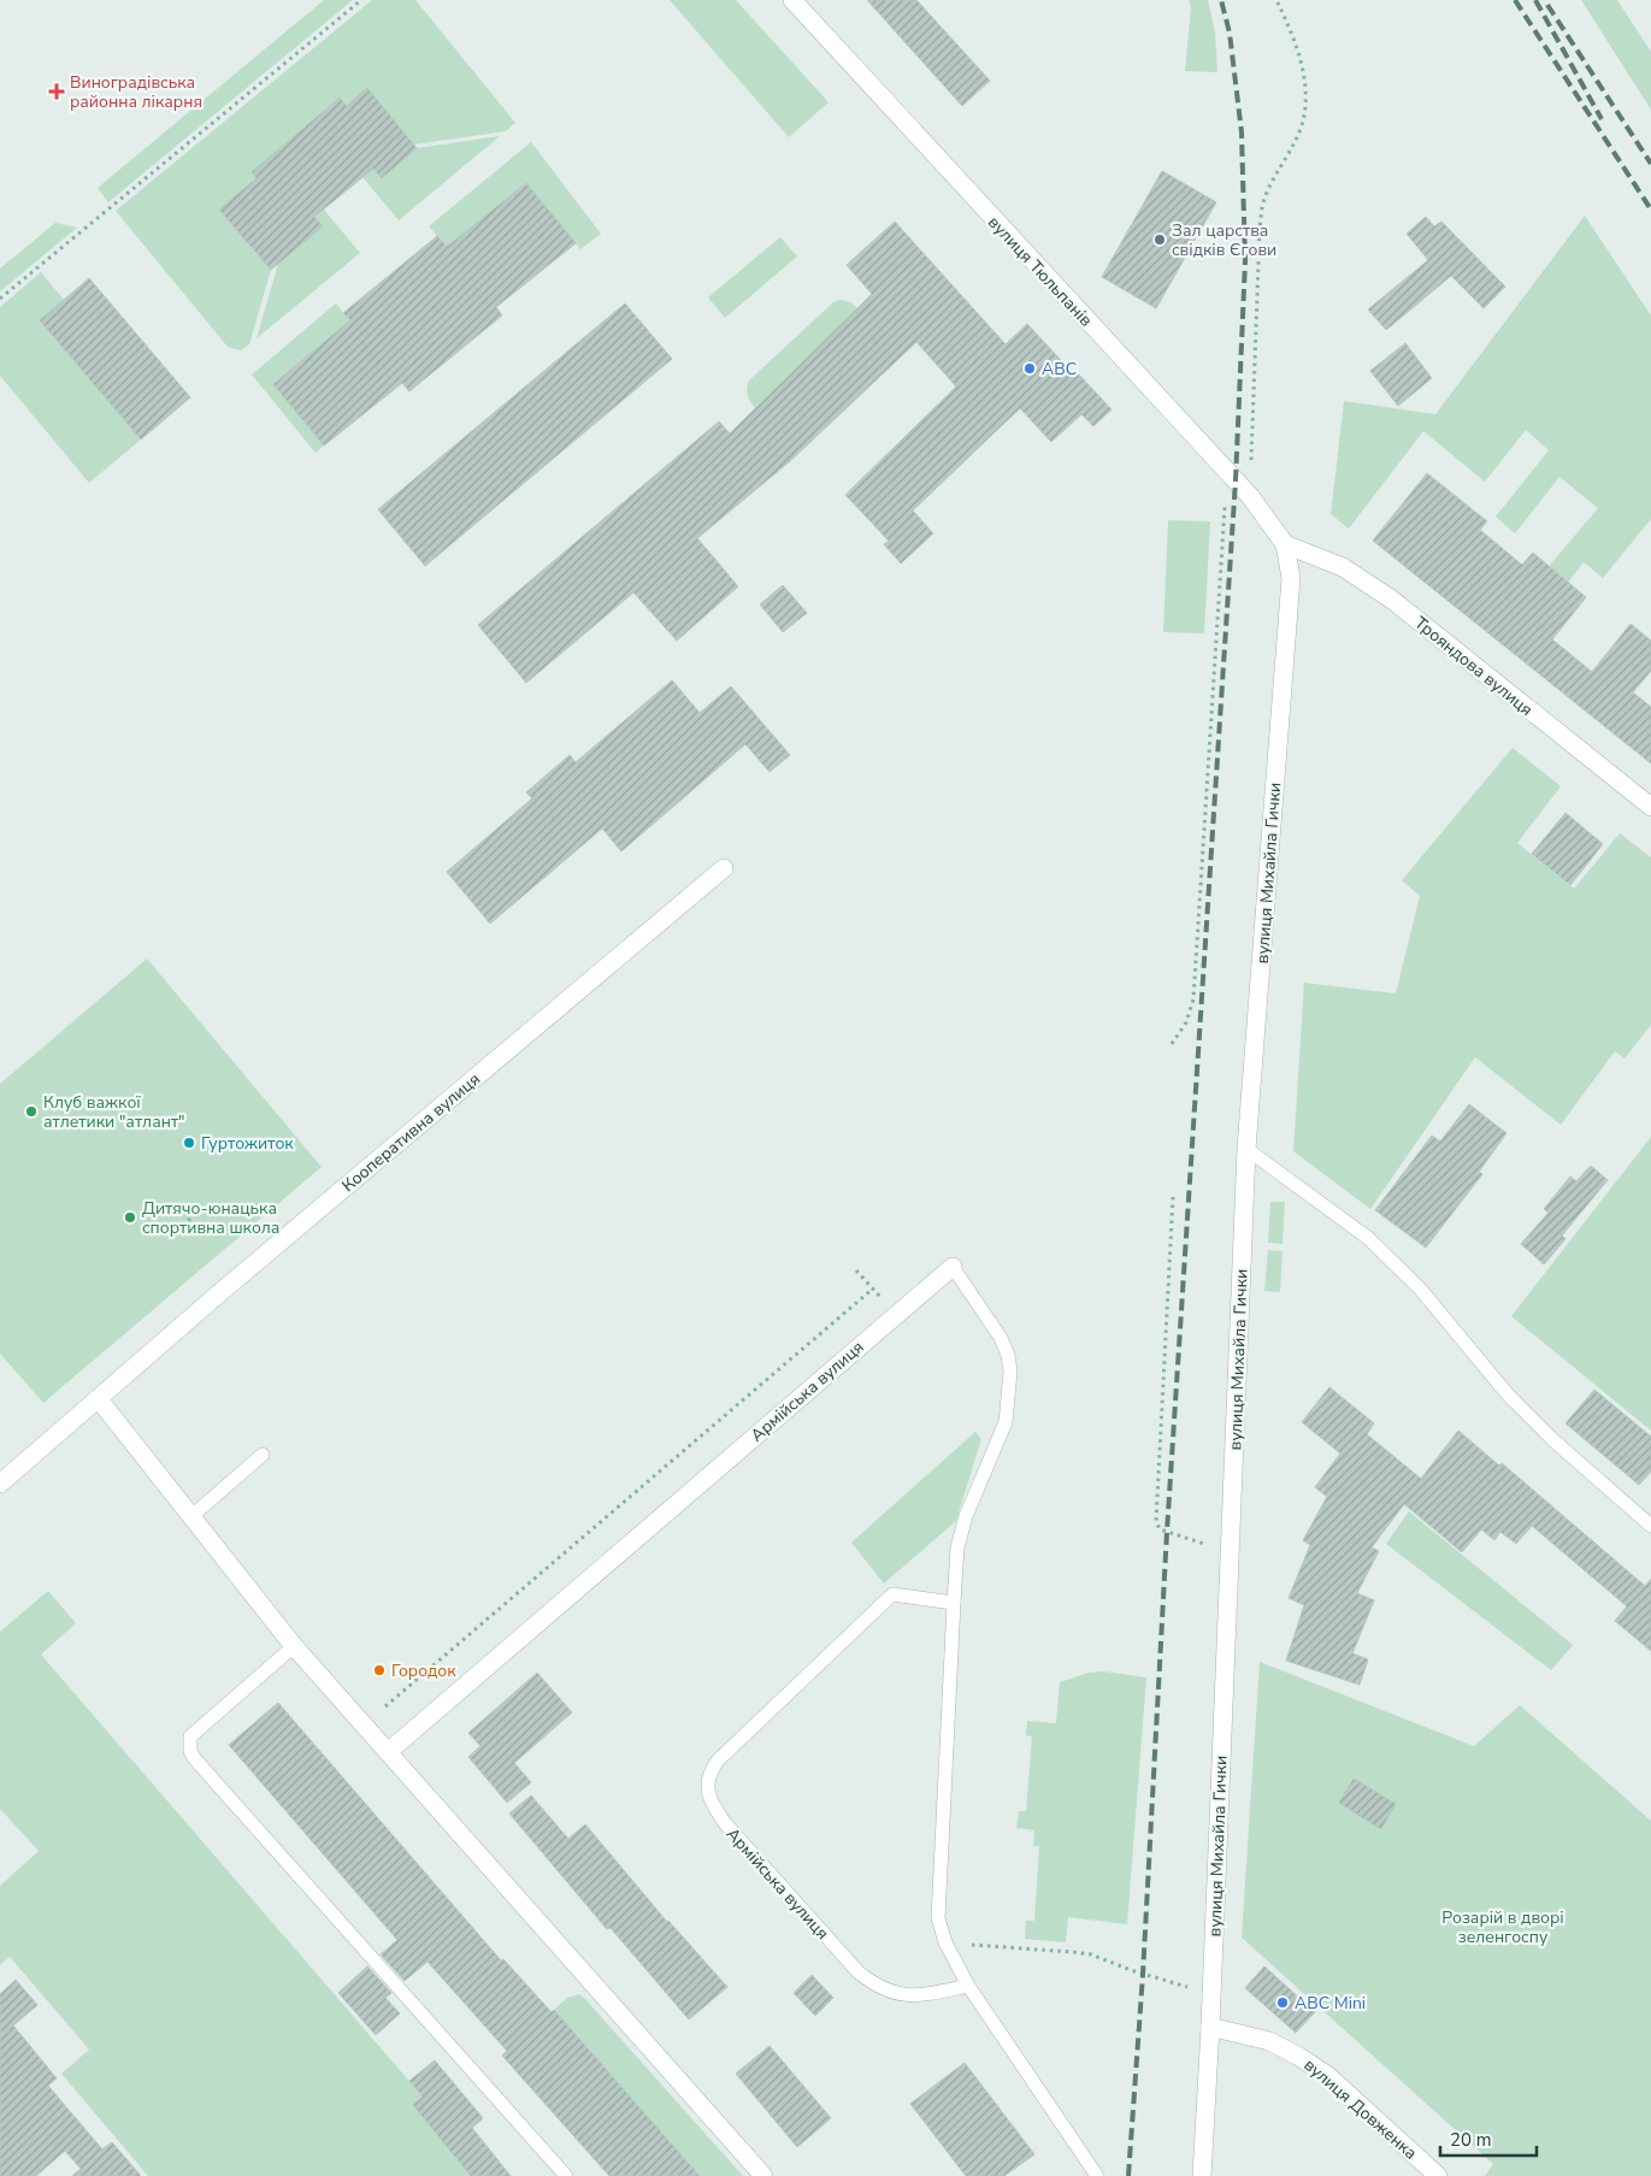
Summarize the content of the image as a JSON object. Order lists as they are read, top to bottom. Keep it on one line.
{"streets":{"street":["вулиця Тюльпанів","Трояндова вулиця","вулиця Михайла Гички","Кооперативна вулиця","Армійська вулиця","вулиця Довженка"]},"crossings":[["вулиця Тюльпанів","Трояндова вулиця"],["вулиця Тюльпанів","вулиця Михайла Гички"],["Трояндова вулиця","вулиця Михайла Гички"],["вулиця Михайла Гички","вулиця Довженка"]],"parks":["Розарій в дворі зеленгоспу"],"places":{"health":["Виноградівська районна лікарня"],"other":["Зал царства свідків Єгови","ABC","Клуб важкої атлетики \"атлант\"","Гуртожиток","Дитячо-юнацька спортивна школа","Городок","ABC Mini"]},"scale_bar":"20 m"}
